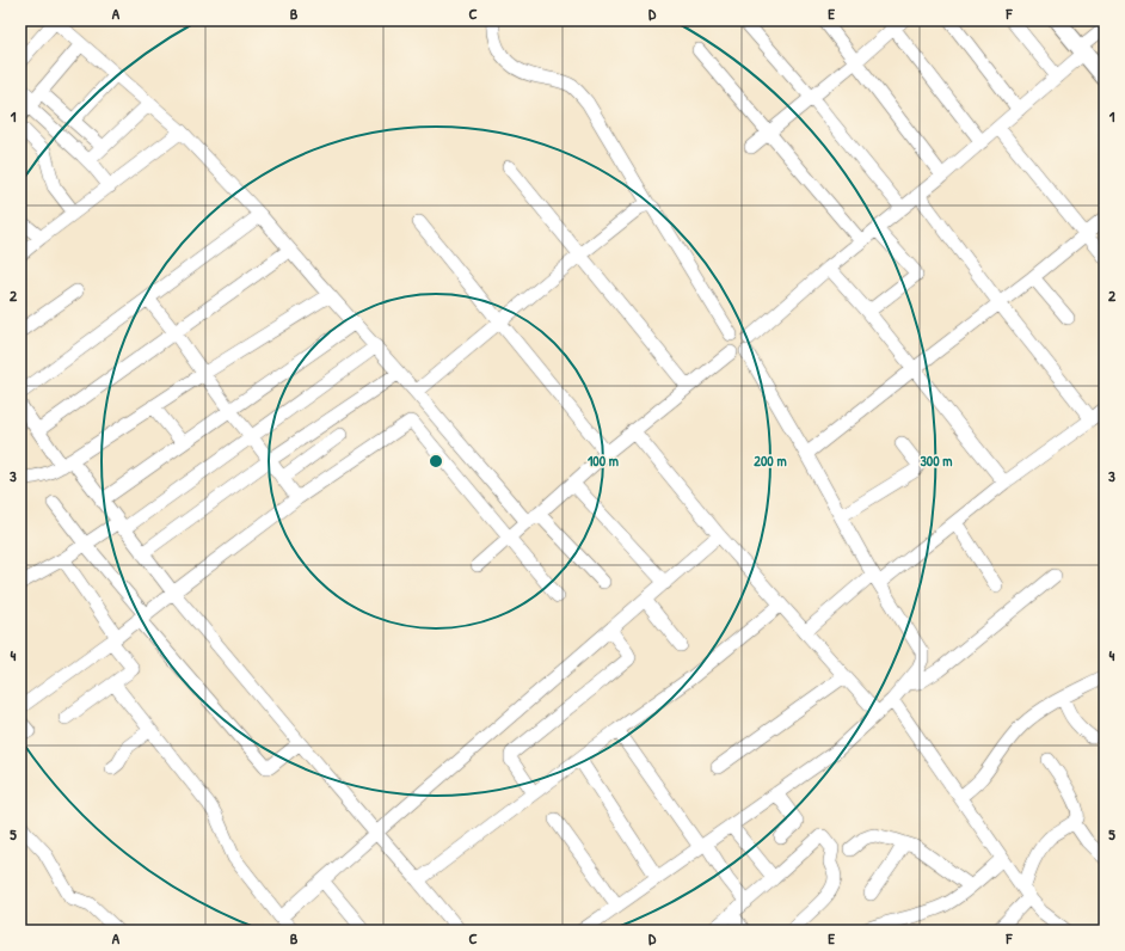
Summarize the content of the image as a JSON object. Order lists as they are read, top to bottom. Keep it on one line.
{"grid":{"columns":["A","B","C","D","E","F"],"rows":["1","2","3","4","5"]},"rings":["100 m","200 m","300 m"]}
